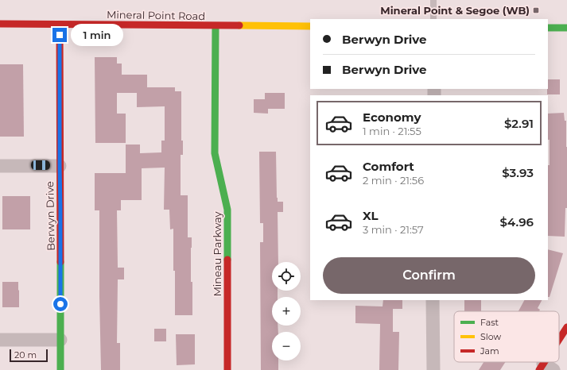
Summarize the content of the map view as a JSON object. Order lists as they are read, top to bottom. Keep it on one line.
{"streets":{"street":["Mineral Point Road","Berwyn Drive","Mineau Parkway"]},"crossings":[["Mineral Point Road","Berwyn Drive"],["Mineral Point Road","Mineau Parkway"]],"places":{"transit":["Mineral Point & Segoe (WB)"]},"legend":["Fast","Slow","Jam"],"scale_bar":"20 m","page":{"banner":["Berwyn Drive","Berwyn Drive"],"bubble":"1 min","list":[{"name":"Economy","note":"1 min · 21:55","value":"$2.91"},{"name":"Comfort","note":"2 min · 21:56","value":"$3.93"},{"name":"XL","note":"3 min · 21:57","value":"$4.96"}],"buttons":"Confirm","map_buttons":["+","−"],"scale":"20 m"}}
